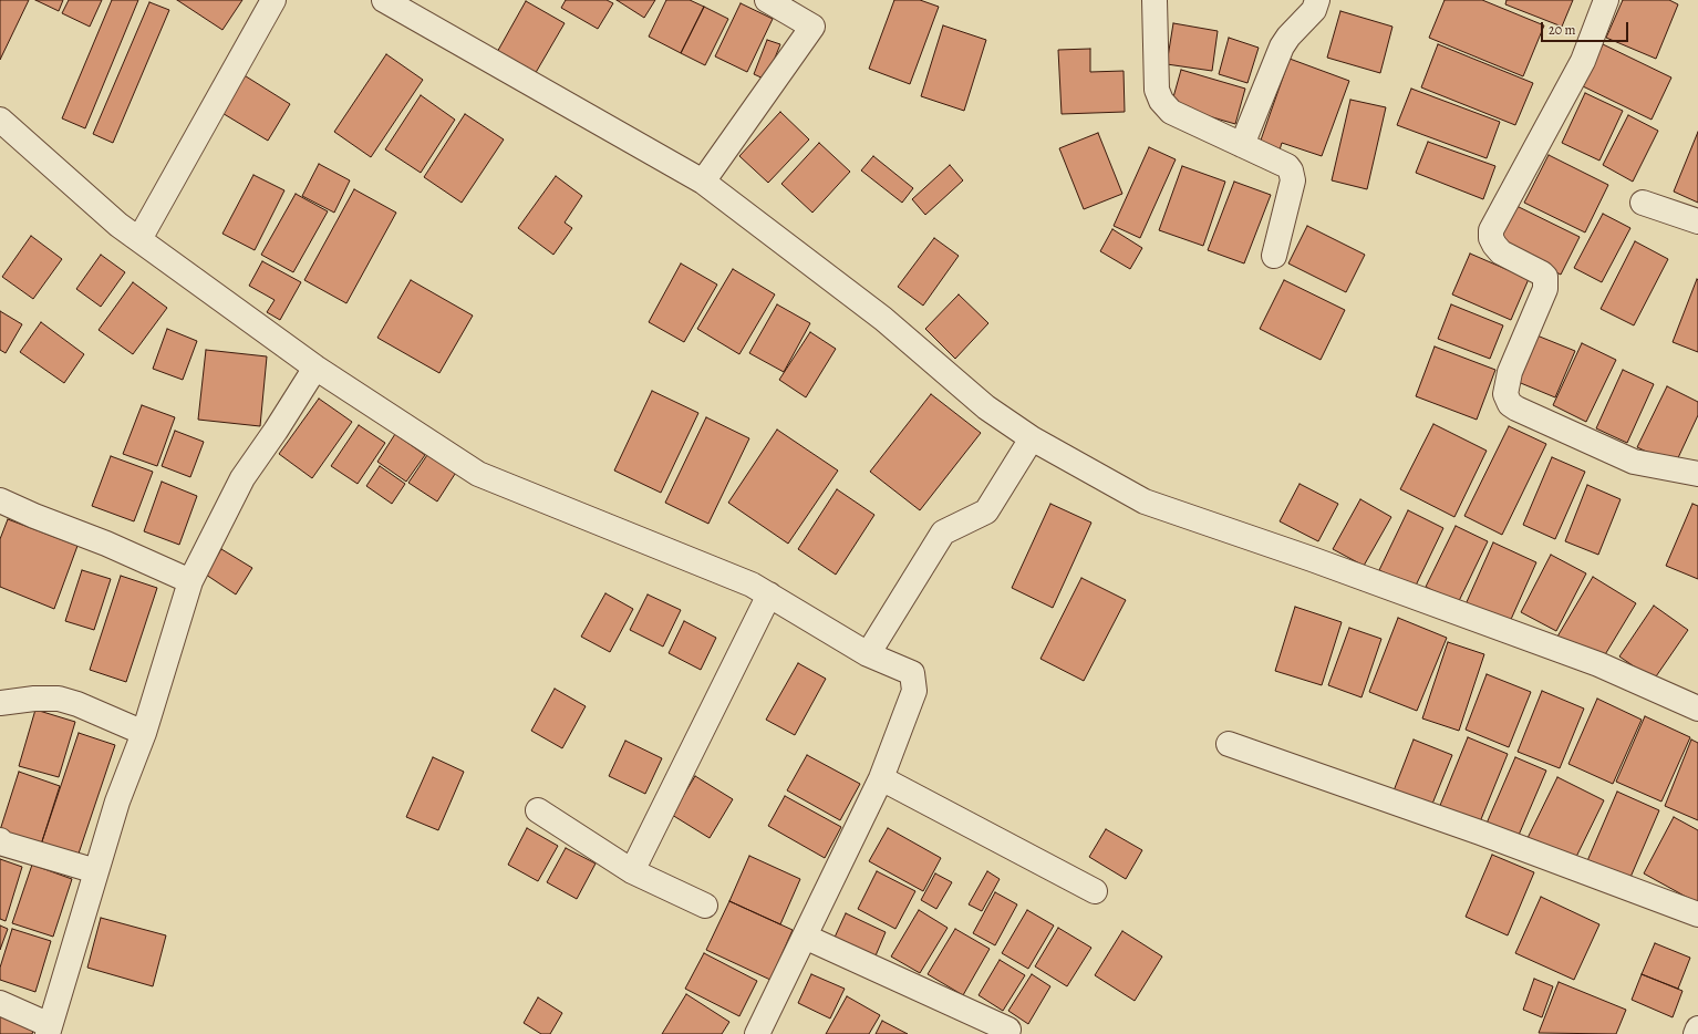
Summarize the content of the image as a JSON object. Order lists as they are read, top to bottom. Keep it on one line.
{"scale_bar":"20 m"}
